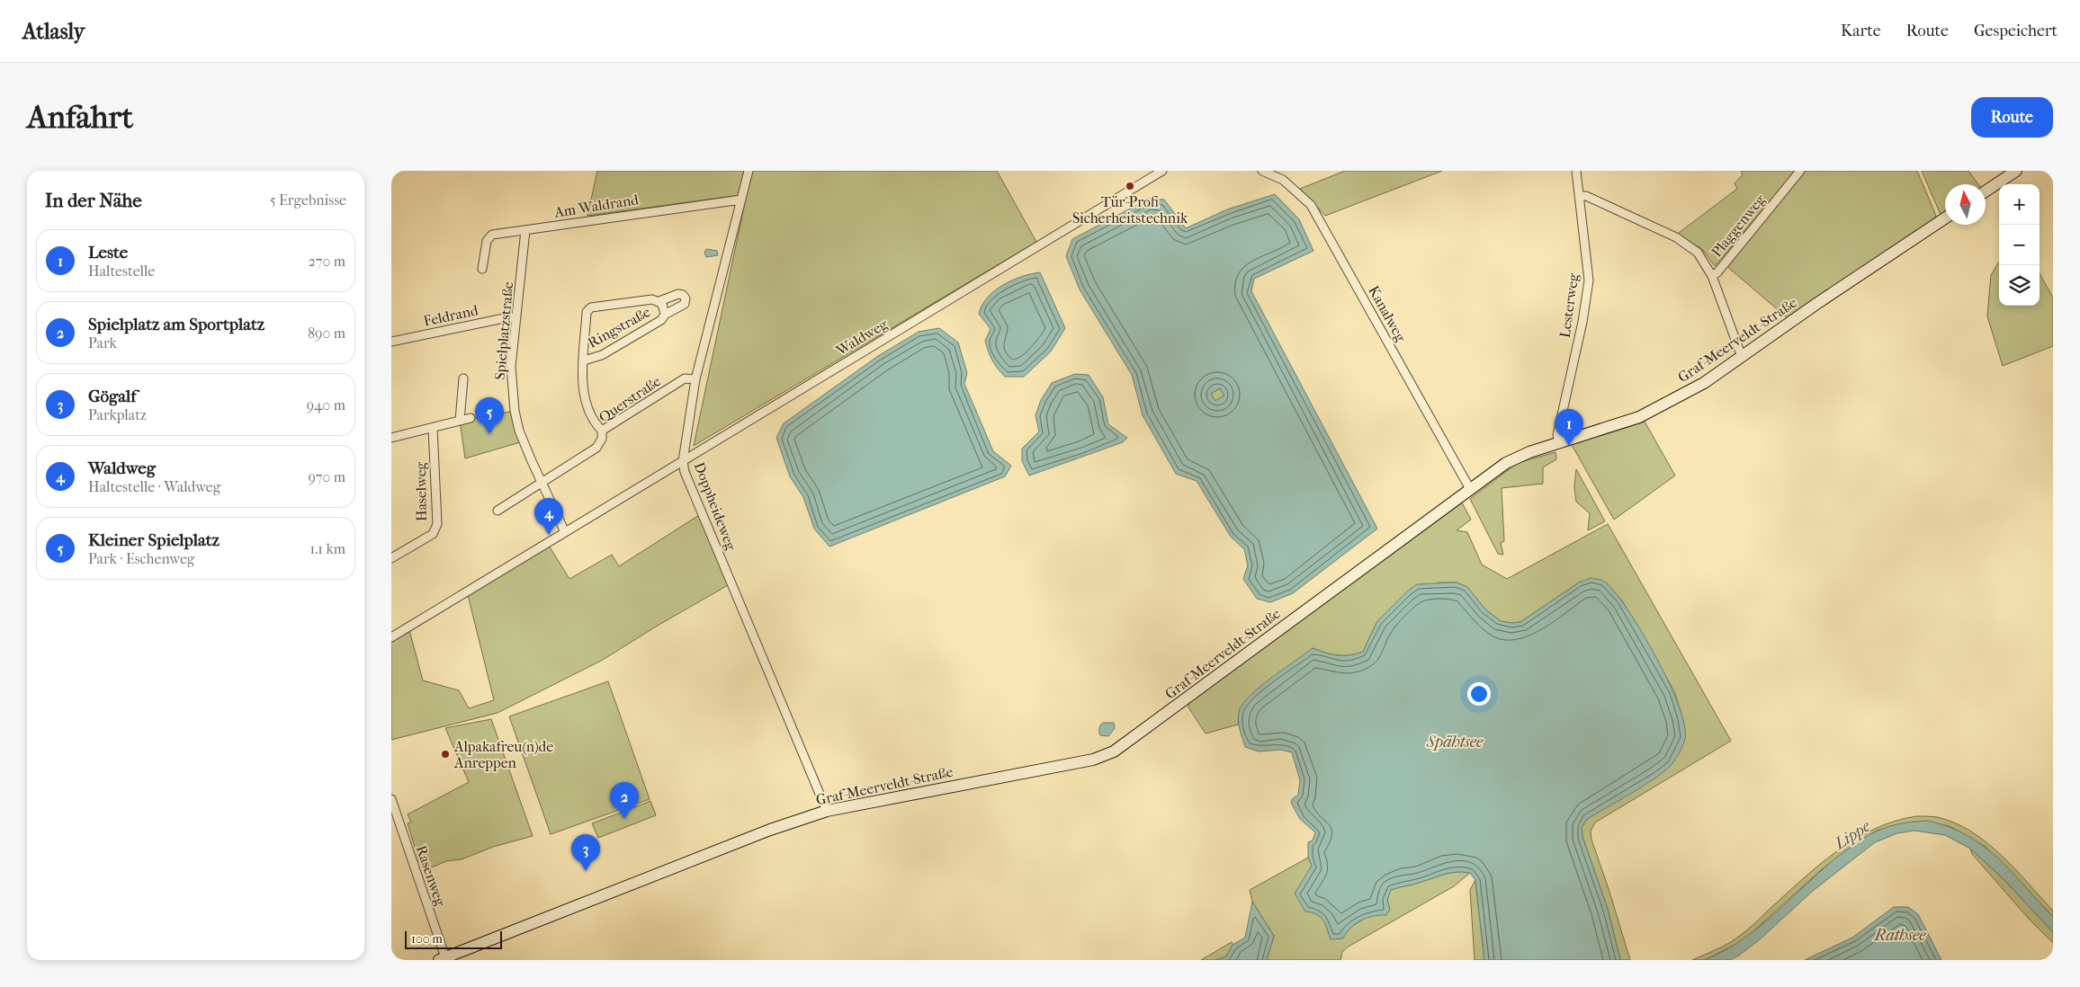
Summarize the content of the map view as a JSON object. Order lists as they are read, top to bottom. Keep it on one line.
{"streets":{"main road":["Graf-Meerveldt-Straße"],"street":["Am Waldrand","Plaggenweg","Lesterweg","Kanalweg","Feldrand","Ringstraße","Spielplatzstraße","Waldweg","Querstraße","Haselweg","Doppheideweg","Rasenweg"]},"crossings":[["Am Waldrand","Spielplatzstraße"],["Am Waldrand","Doppheideweg"],["Lesterweg","Graf-Meerveldt-Straße"],["Kanalweg","Graf-Meerveldt-Straße"],["Feldrand","Spielplatzstraße"],["Ringstraße","Querstraße"],["Spielplatzstraße","Waldweg"],["Spielplatzstraße","Querstraße"],["Waldweg","Doppheideweg"],["Graf-Meerveldt-Straße","Doppheideweg"],["Graf-Meerveldt-Straße","Rasenweg"],["Querstraße","Doppheideweg"]],"water":["Spähtsee","Lippe","Rathsee"],"places":["Tür-Profi Sicherheitstechnik","Alpakafreu(n)de Anreppen"],"scale_bar":"100 m","north":"top","page":{"header":"Atlasly","nav":["Karte","Route","Gespeichert"],"buttons":"Route","title":"Anfahrt","heading":["In der Nähe","5 Ergebnisse"],"map_buttons":["+","−"],"list":[{"mark":"1","name":"Leste","note":"Haltestelle","value":"270 m"},{"mark":"2","name":"Spielplatz am Sportplatz","note":"Park","value":"890 m"},{"mark":"3","name":"Gögalf","note":"Parkplatz","value":"940 m"},{"mark":"4","name":"Waldweg","note":"Haltestelle · Waldweg","value":"970 m"},{"mark":"5","name":"Kleiner Spielplatz","note":"Park · Eschenweg","value":"1.1 km"}],"pins":["5","1","4","2","3"],"scale":"100 m"}}
